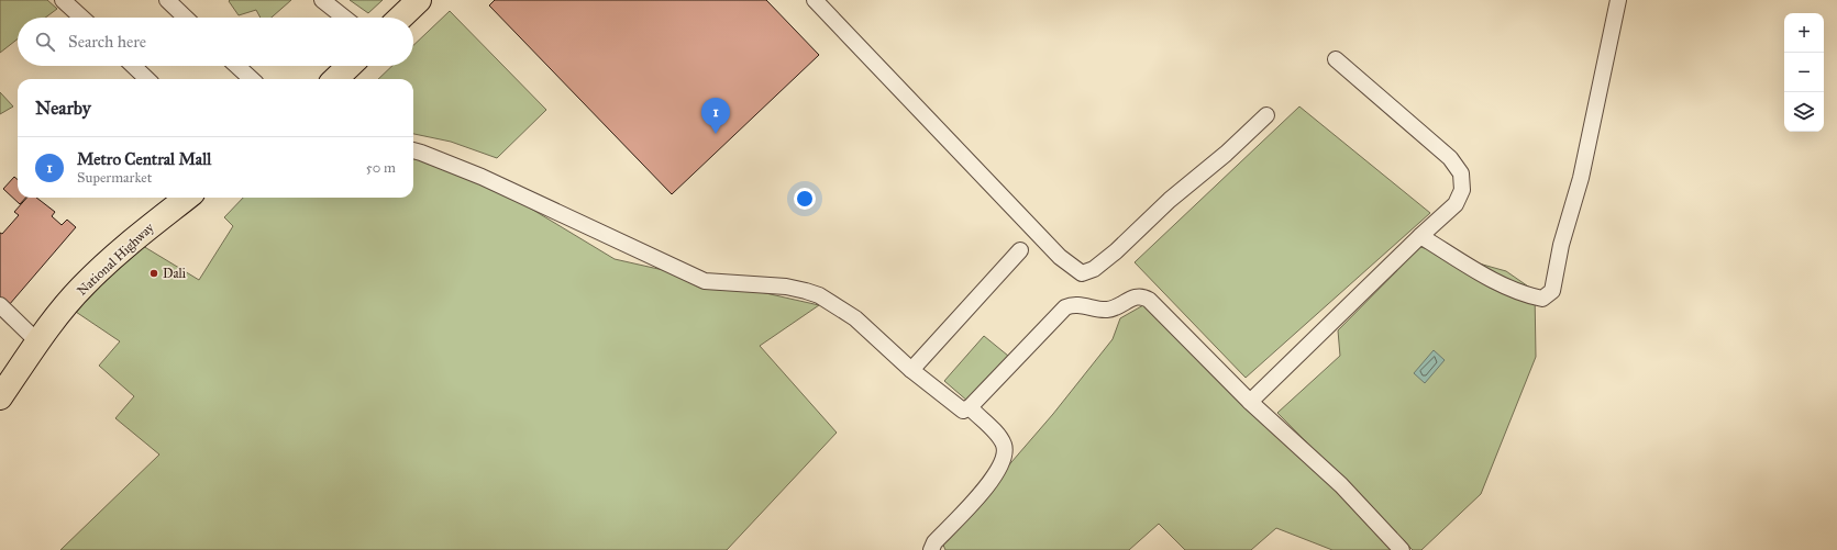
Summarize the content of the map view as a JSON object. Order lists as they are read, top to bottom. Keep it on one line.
{"streets":{"main road":["National Highway"]},"places":["Dali"],"page":{"map_buttons":["+","−"],"search":"Search here","heading":"Nearby","pins":"1","list":[{"mark":"1","name":"Metro Central Mall","note":"Supermarket","value":"50 m"}]}}
